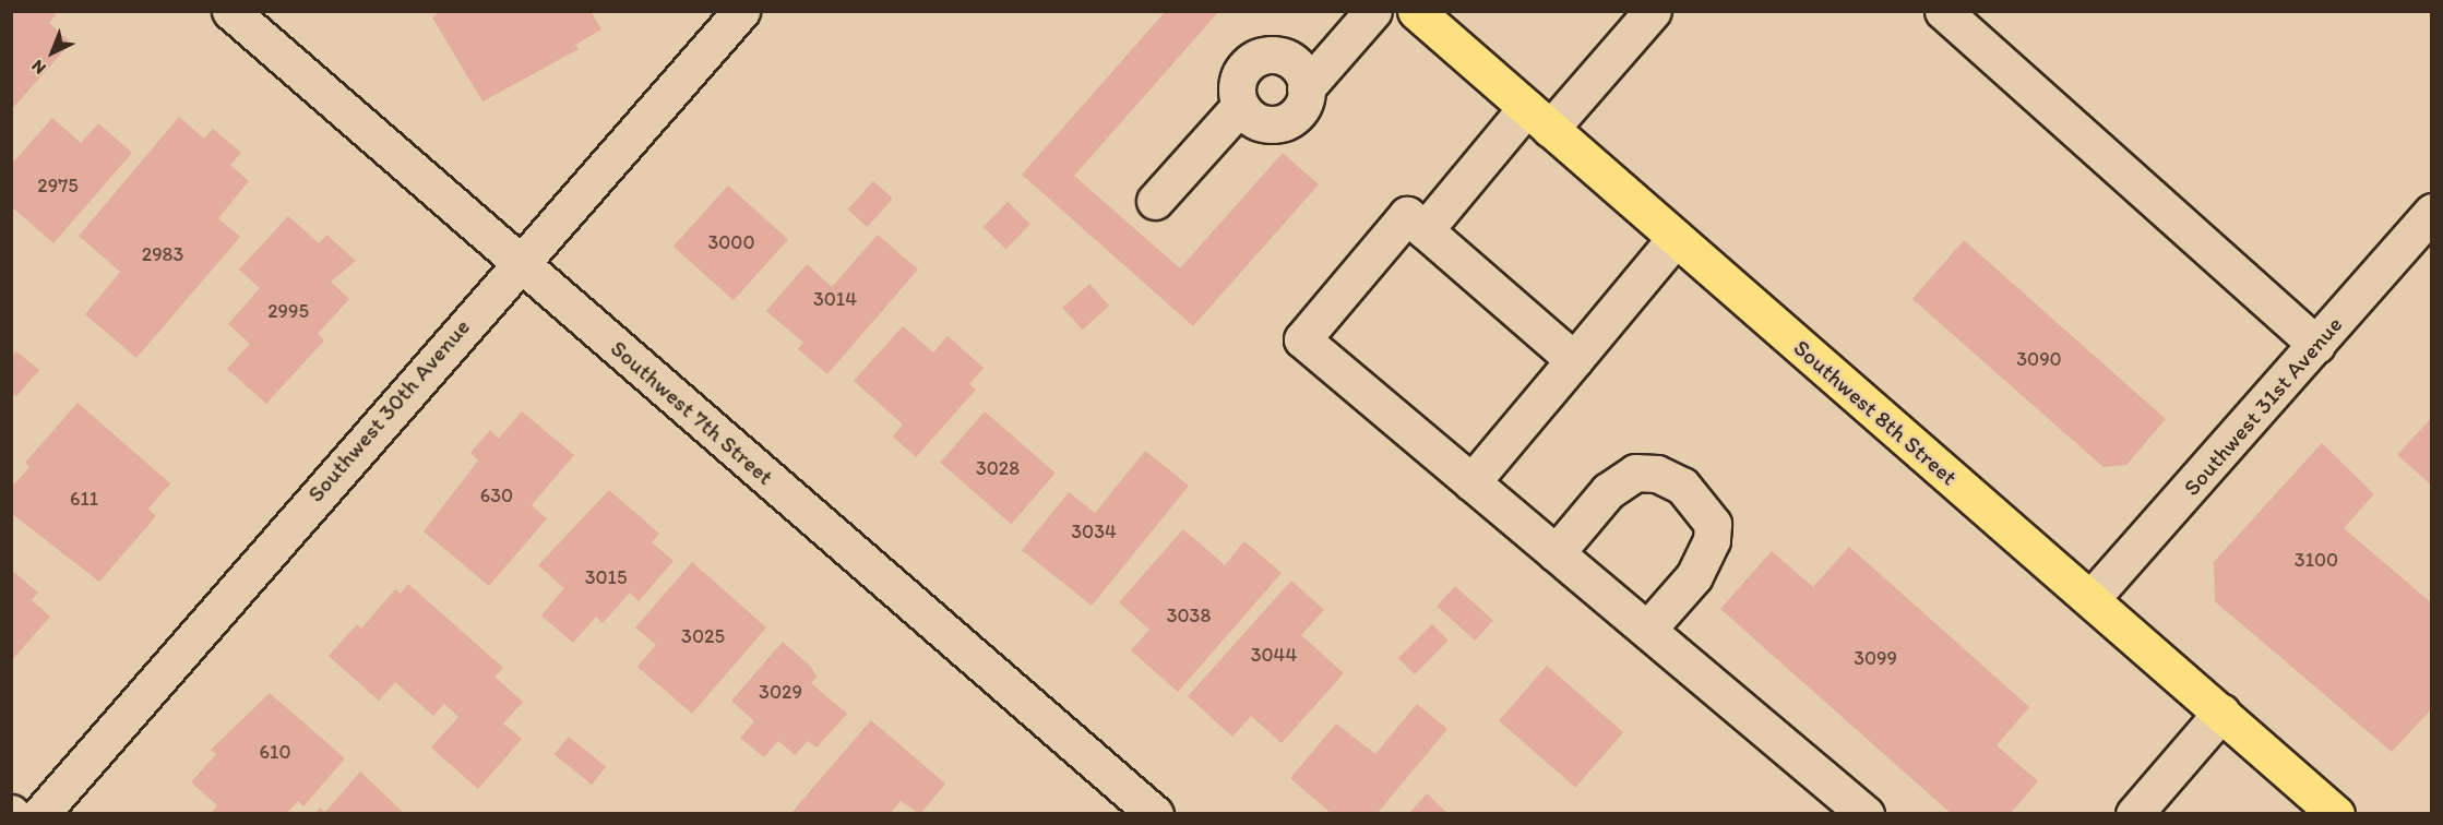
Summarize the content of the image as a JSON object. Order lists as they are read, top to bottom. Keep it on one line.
{"streets":{"main road":["Southwest 8th Street"],"street":["Southwest 31st Avenue","Southwest 30th Avenue","Southwest 7th Street"]},"crossings":[["Southwest 31st Avenue","Southwest 8th Street"],["Southwest 30th Avenue","Southwest 7th Street"]],"house_numbers":["2975","3000","2983","3014","2995","3090","3028","630","611","3034","3100","3015","3038","3025","3044","3099","3029","610"],"north":"bottom left"}
